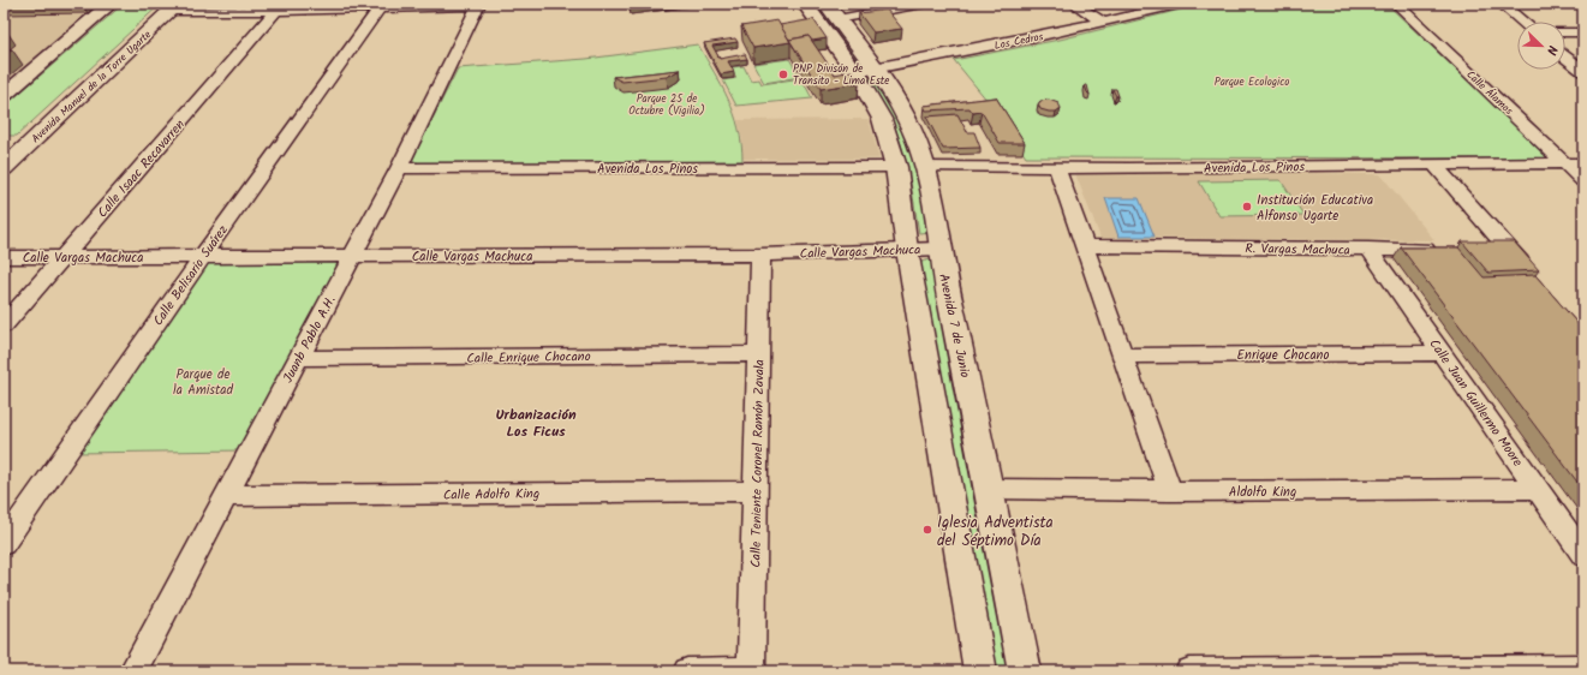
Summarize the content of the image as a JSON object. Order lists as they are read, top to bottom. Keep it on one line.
{"streets":{"street":["Los Cedros","Avenida Manuel de la Torre Ugarte","Calle Álamos","Avenida Los Pinos","Calle Isaac Recavarren","R. Vargas Machuca","Calle Vargas Machuca","Calle Belisario Suárez","Avenida 7 de Junio","Juanb Pablo A.H.","Enrique Chocano","Calle Enrique Chocano","Calle Juan Guillermo Moore","Calle Teniente Coronel Ramón Zavala","Aldolfo King","Calle Adolfo King"]},"crossings":[["Los Cedros","Avenida 7 de Junio"],["Calle Álamos","Avenida Los Pinos"],["Avenida Los Pinos","Avenida 7 de Junio"],["Avenida Los Pinos","Juanb Pablo A.H."],["Calle Isaac Recavarren","Calle Vargas Machuca"],["R. Vargas Machuca","Calle Juan Guillermo Moore"],["Calle Vargas Machuca","Calle Belisario Suárez"],["Calle Vargas Machuca","Avenida 7 de Junio"],["Calle Vargas Machuca","Juanb Pablo A.H."],["Calle Vargas Machuca","Calle Teniente Coronel Ramón Zavala"],["Avenida 7 de Junio","Aldolfo King"],["Juanb Pablo A.H.","Calle Enrique Chocano"],["Juanb Pablo A.H.","Calle Adolfo King"],["Enrique Chocano","Calle Juan Guillermo Moore"],["Calle Enrique Chocano","Calle Teniente Coronel Ramón Zavala"],["Calle Juan Guillermo Moore","Aldolfo King"],["Calle Teniente Coronel Ramón Zavala","Calle Adolfo King"]],"districts":["Urbanización Los Ficus"],"parks":["Parque Ecologico","Parque 25 de Octubre (Vigilia)","Parque de la Amistad"],"places":["PNP Divisón de Transito - Lima Este","Institución Educativa Alfonso Ugarte","Iglesia Adventista del Séptimo Día"],"north":"bottom right"}
